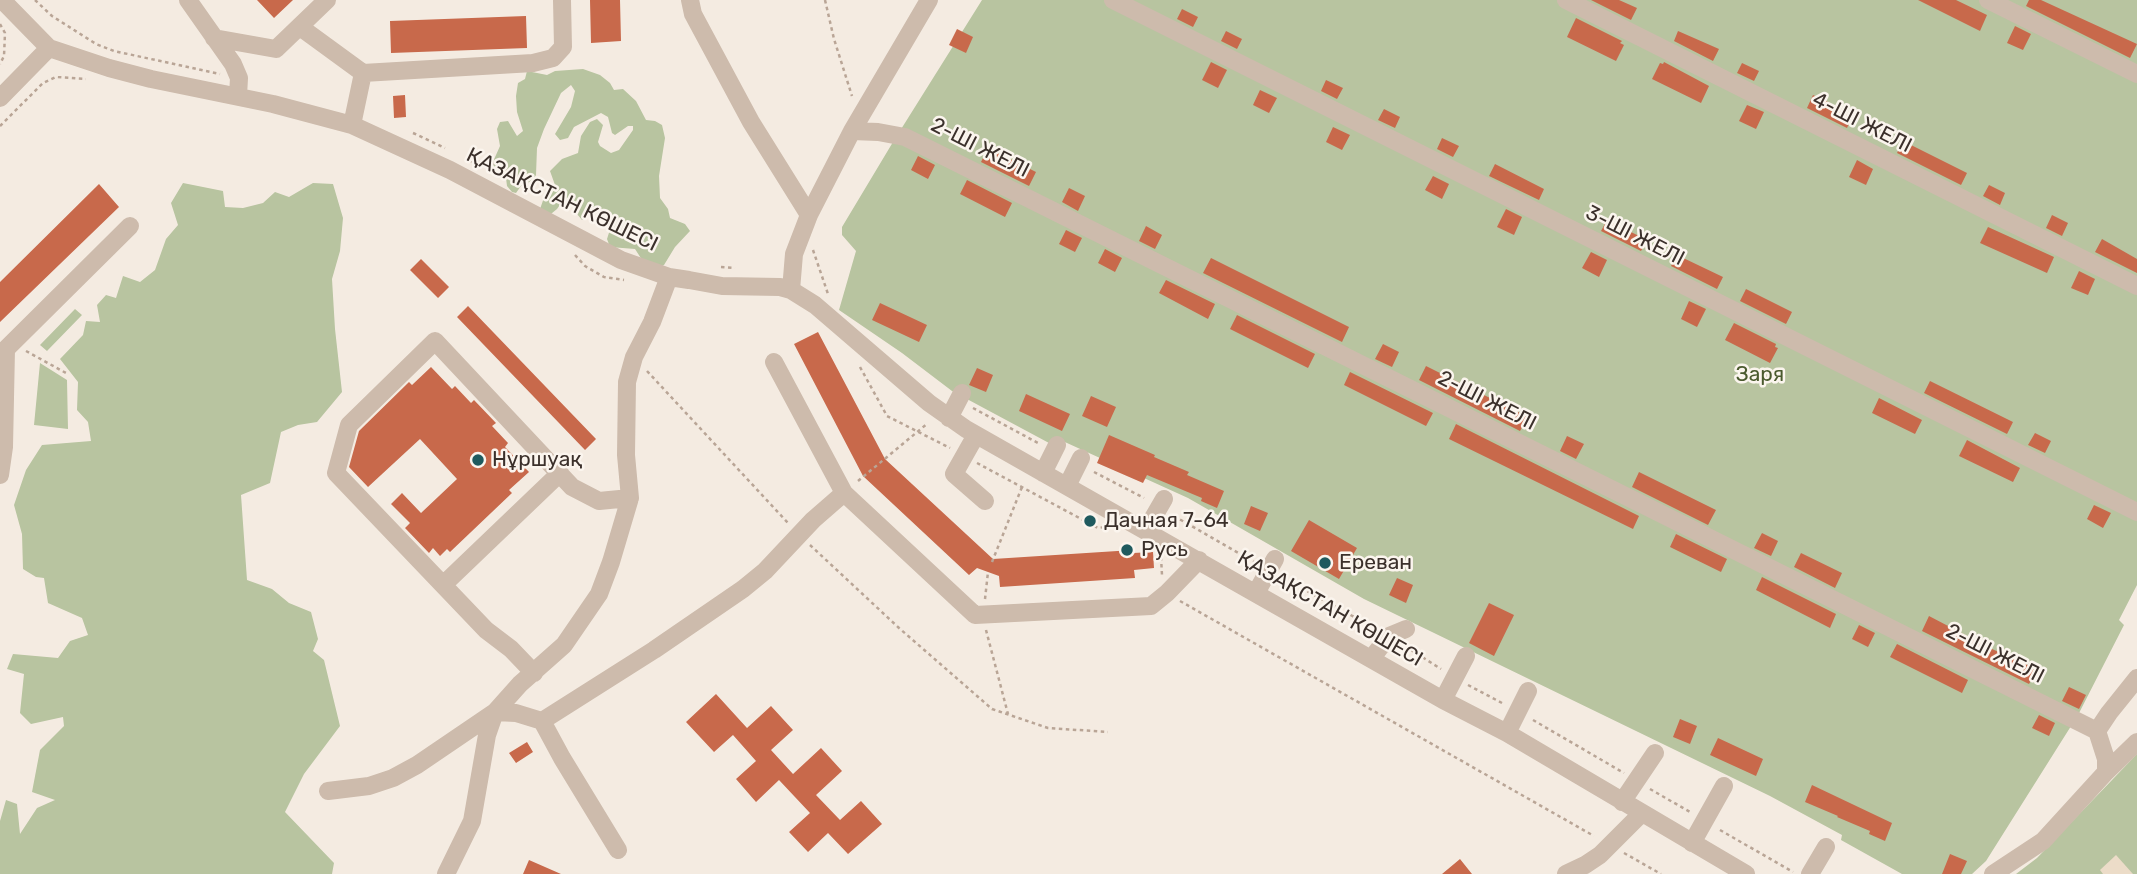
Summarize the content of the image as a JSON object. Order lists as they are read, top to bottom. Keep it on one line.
{"streets":{"street":["4-ШІ ЖЕЛІ","2-ШІ ЖЕЛІ","ҚАЗАҚСТАН КӨШЕСІ","3-ШІ ЖЕЛІ"]},"parks":["Заря"],"places":["Нұршуақ","Дачная 7-64","Русь","Ереван"]}
